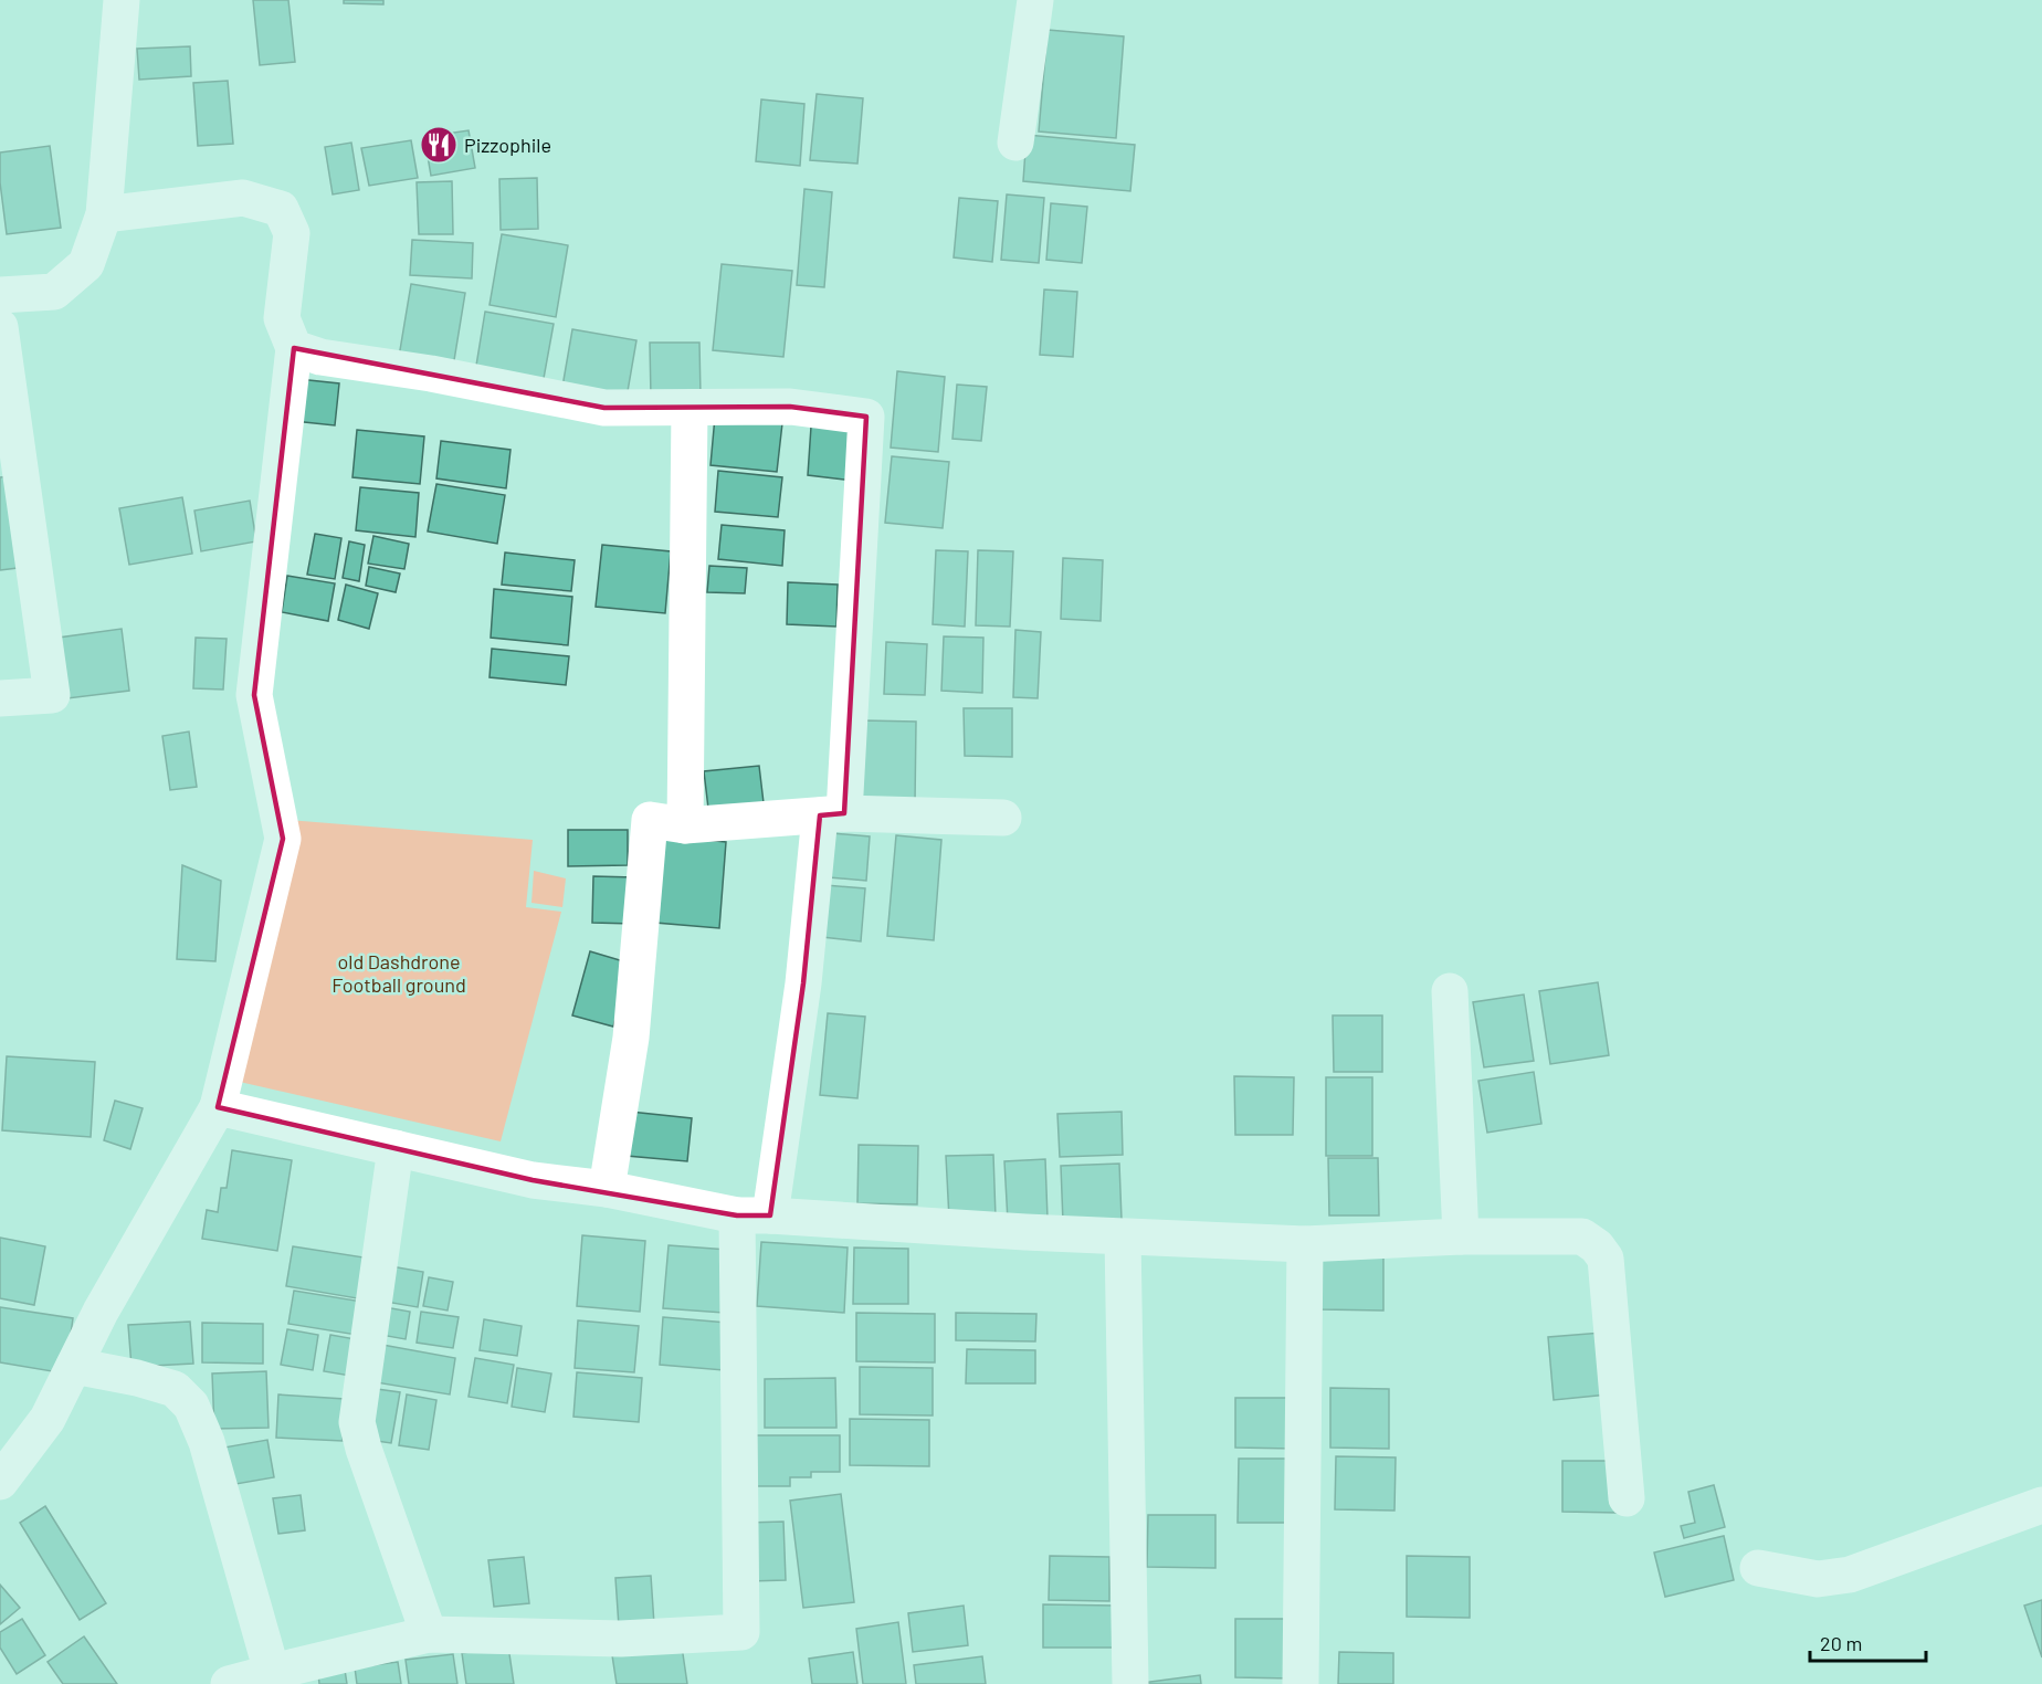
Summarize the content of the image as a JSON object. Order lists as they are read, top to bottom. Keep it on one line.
{"parks":["old Dashdrone Football ground"],"places":{"restaurant":["Pizzophile"]},"scale_bar":"20 m"}
